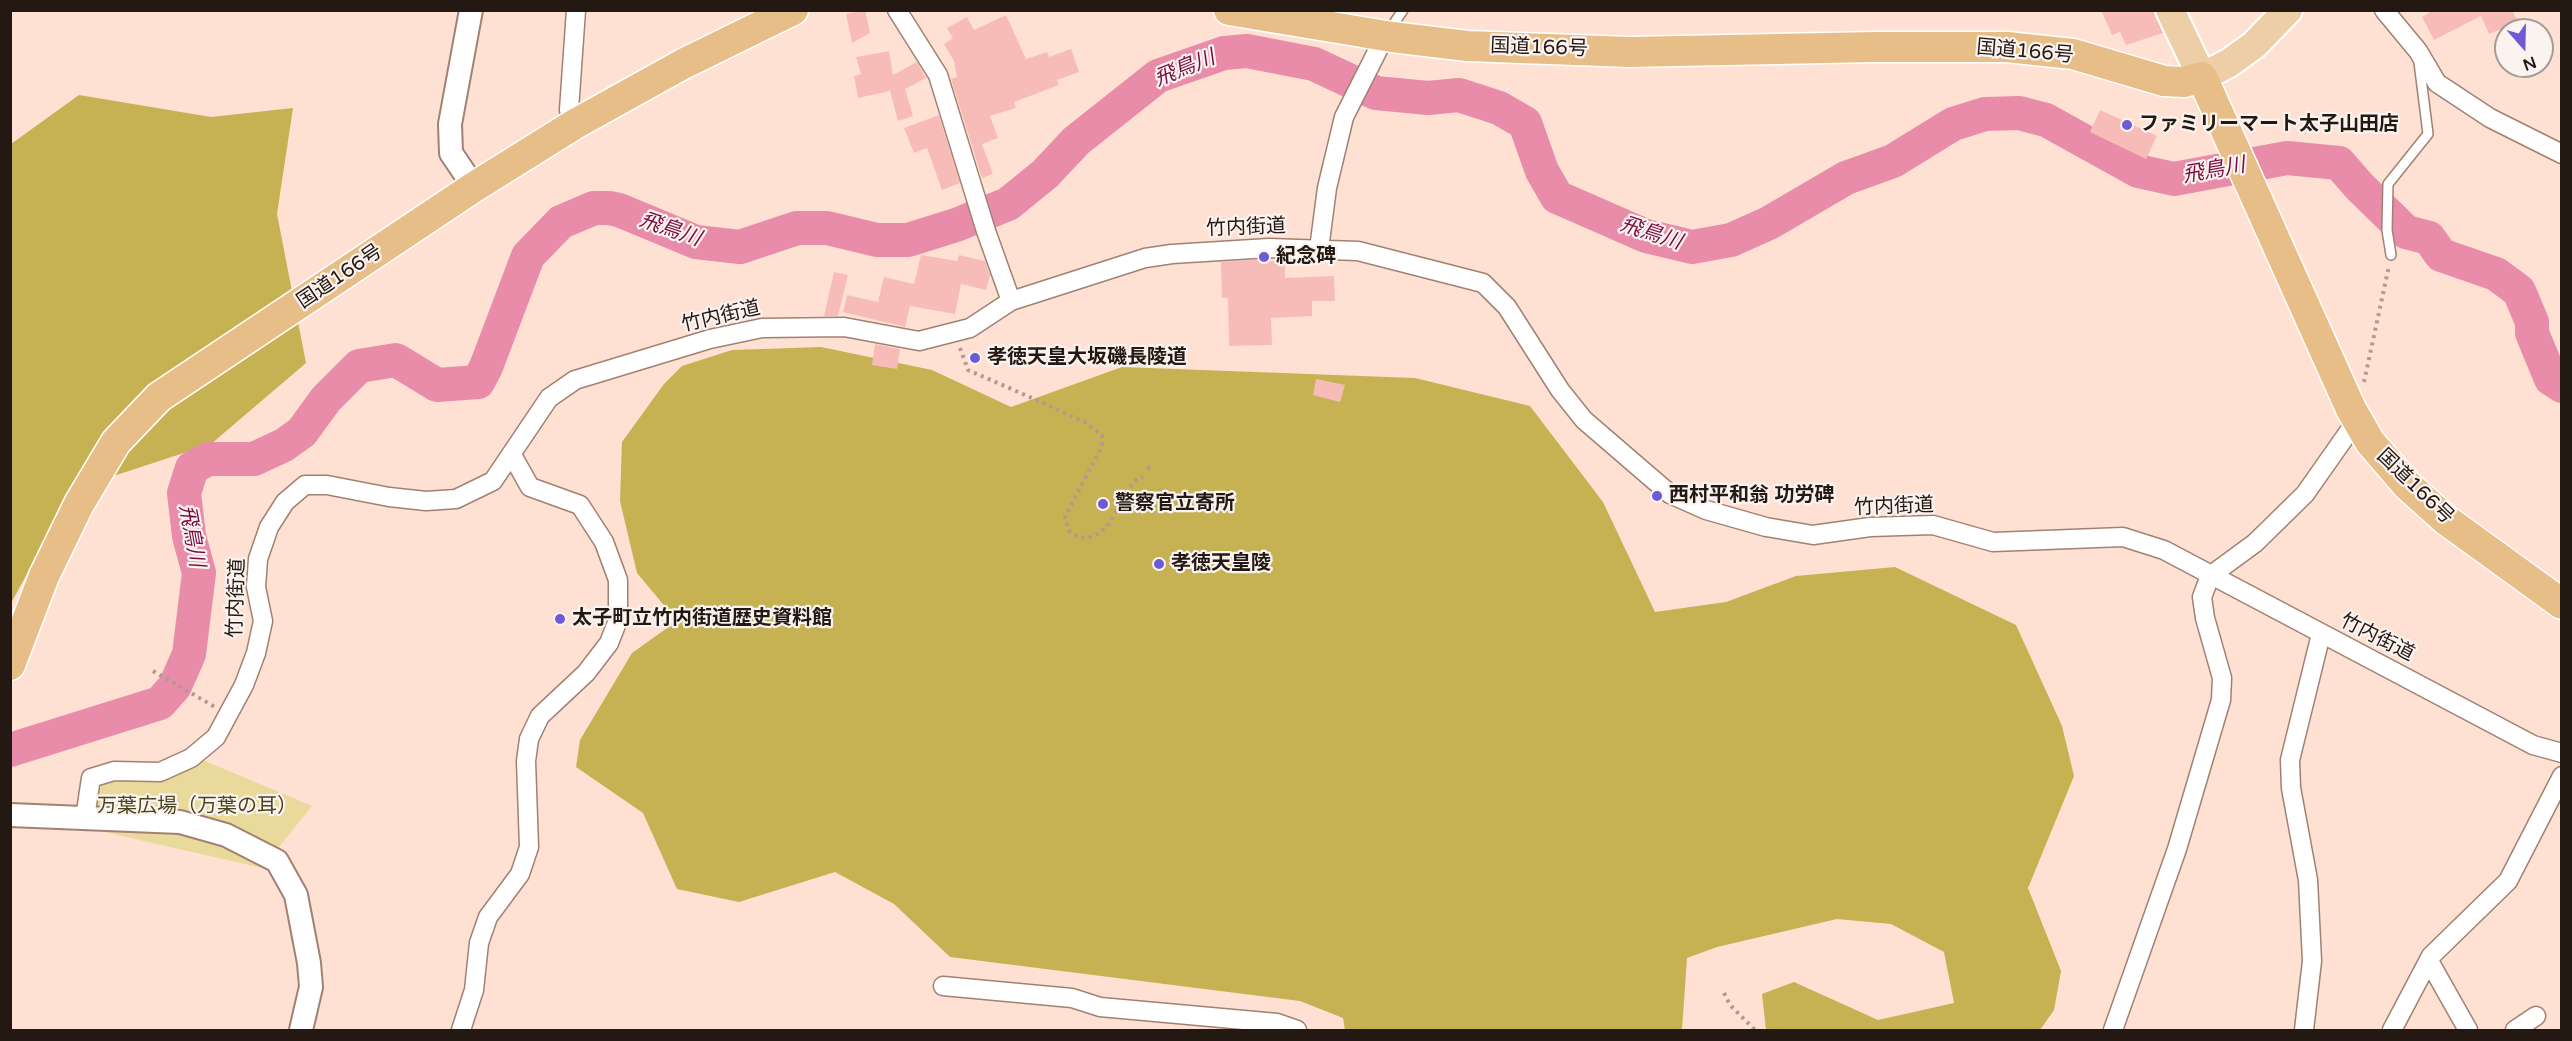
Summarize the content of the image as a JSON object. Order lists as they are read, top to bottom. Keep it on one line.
{"streets":{"highway":["国道166号"],"street":["竹内街道"]},"water":["飛鳥川"],"parks":["万葉広場（万葉の耳）"],"places":["ファミリーマート太子山田店","紀念碑","孝徳天皇大坂磯長陵道","西村平和翁 功労碑","警察官立寄所","孝徳天皇陵","太子町立竹内街道歴史資料館"],"north":"bottom"}
